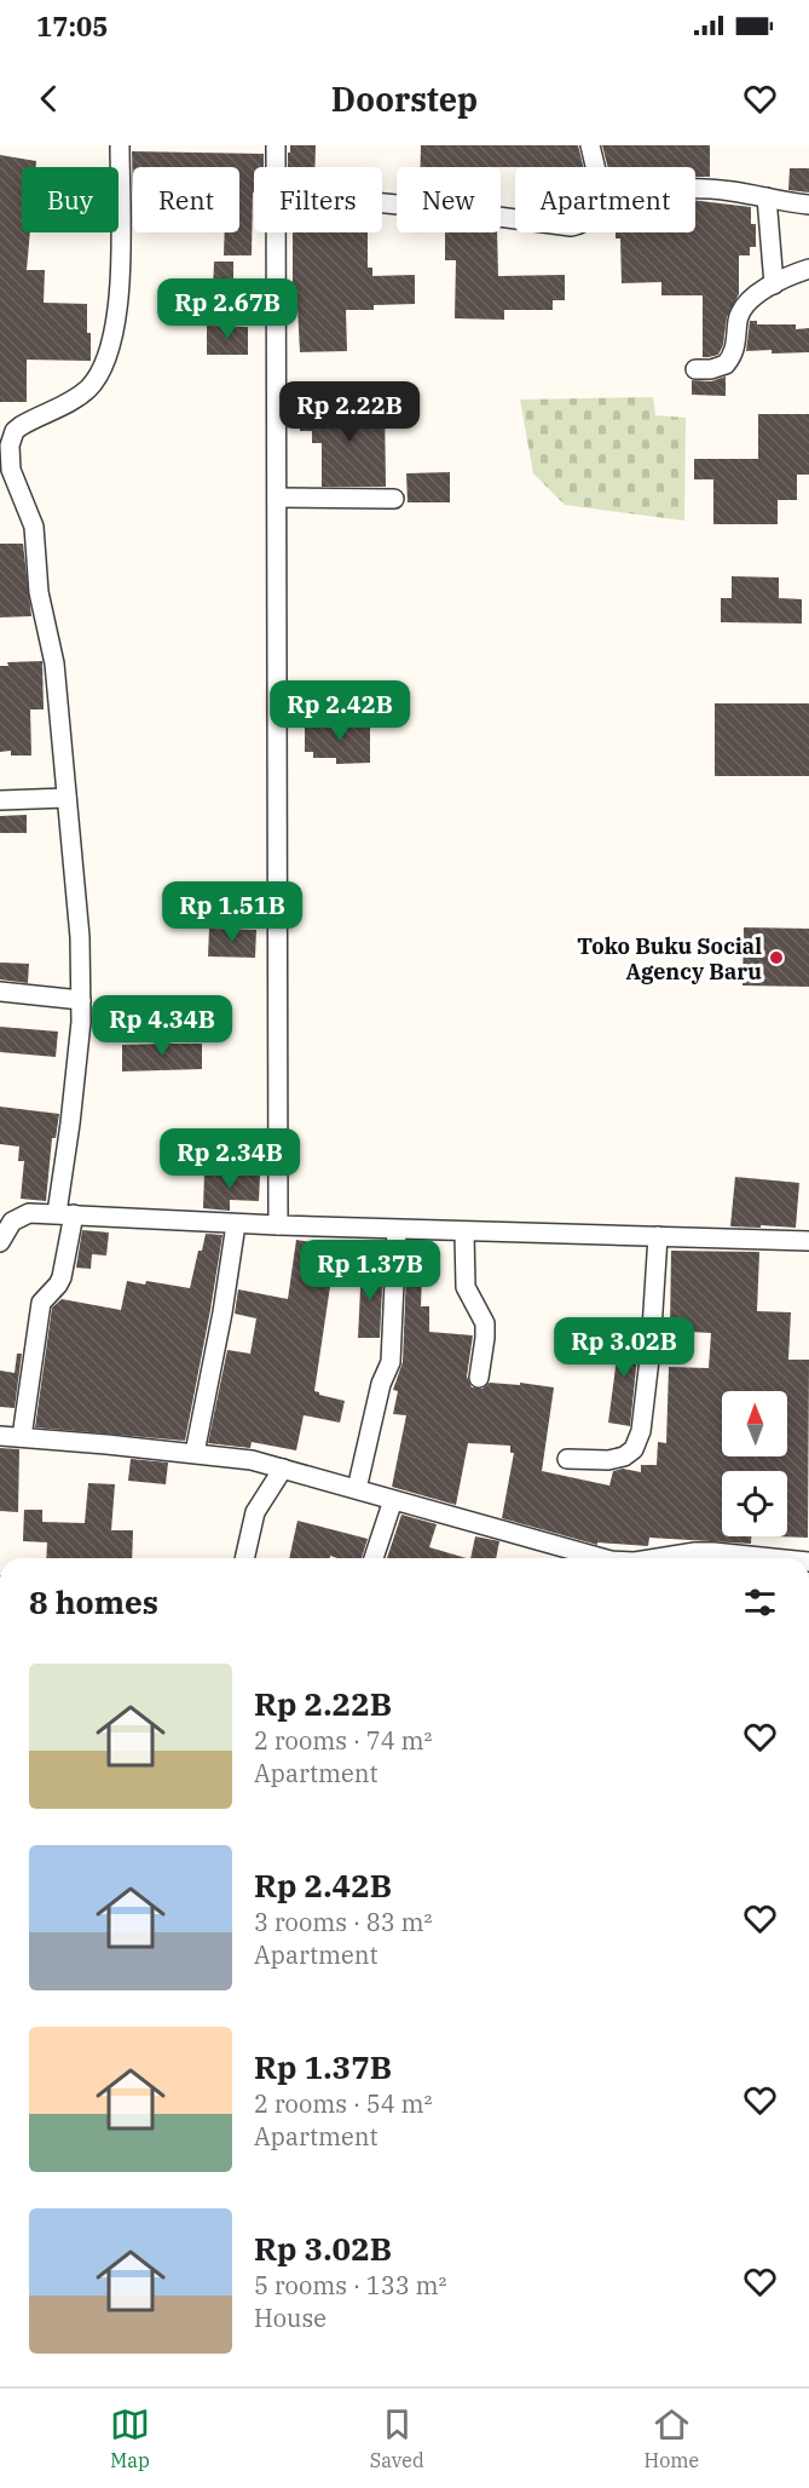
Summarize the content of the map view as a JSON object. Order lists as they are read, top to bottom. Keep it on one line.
{"places":["Toko Buku Social Agency Baru"],"north":"top","page":{"status":"17:05","header":"Doorstep","chip":["Buy","Rent","Filters","New","Apartment"],"price":["Rp 2.67B","Rp 2.22B","Rp 2.42B","Rp 1.51B","Rp 4.34B","Rp 2.34B","Rp 1.37B","Rp 3.02B"],"heading":"8 homes","list":[{"name":"Rp 2.22B","note":"2 rooms · 74 m² · Apartment"},{"name":"Rp 2.42B","note":"3 rooms · 83 m² · Apartment"},{"name":"Rp 1.37B","note":"2 rooms · 54 m² · Apartment"},{"name":"Rp 3.02B","note":"5 rooms · 133 m² · House"}],"tabs":["Map","Saved","Home"]}}
